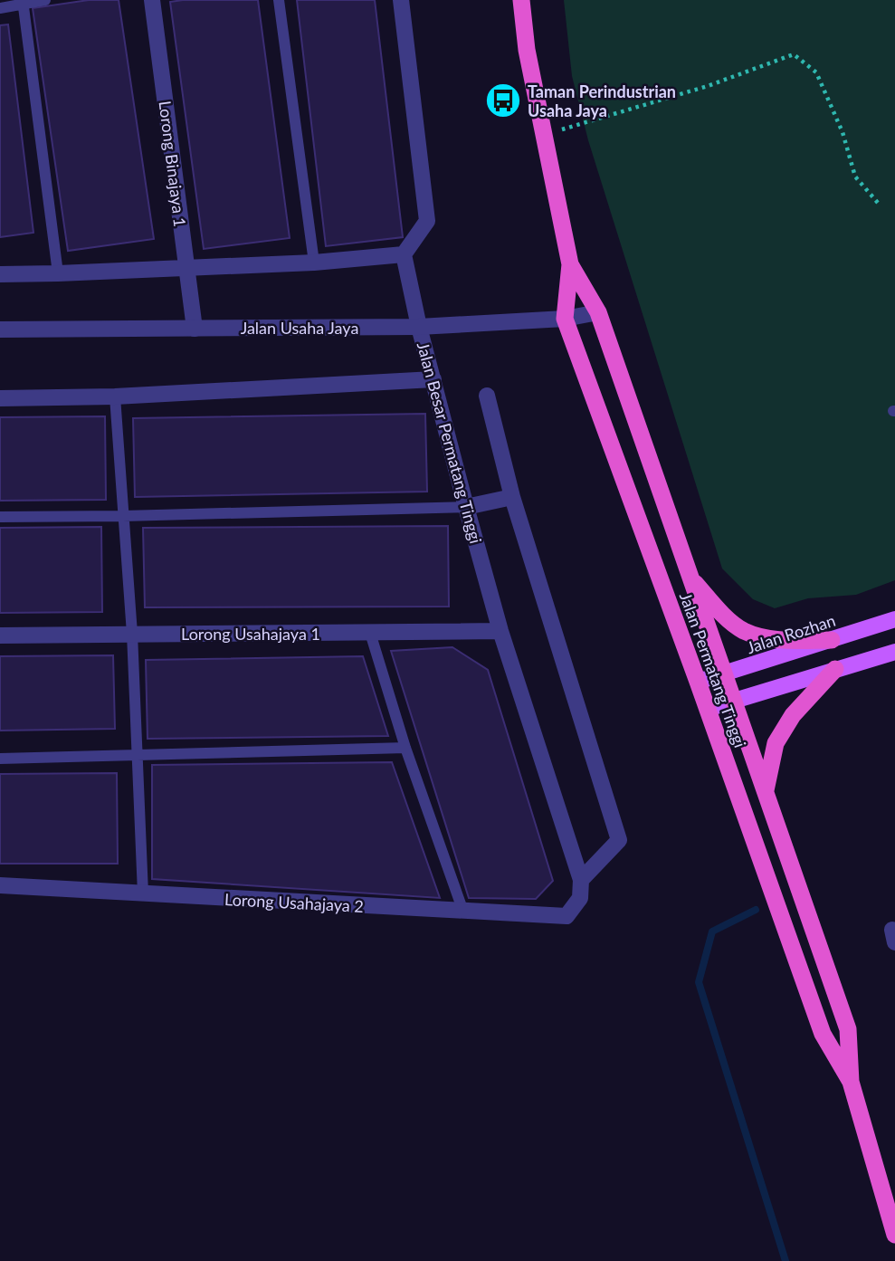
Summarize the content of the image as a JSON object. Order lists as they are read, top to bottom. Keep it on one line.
{"streets":{"highway":["Jalan Permatang Tinggi"],"main road":["Jalan Rozhan"],"street":["Lorong Binajaya 1","Jalan Usaha Jaya","Jalan Besar Permatang Tinggi","Lorong Usahajaya 1","Lorong Usahajaya 2"]},"crossings":[["Lorong Binajaya 1","Jalan Usaha Jaya"],["Jalan Usaha Jaya","Jalan Besar Permatang Tinggi"],["Jalan Usaha Jaya","Jalan Permatang Tinggi"],["Jalan Besar Permatang Tinggi","Lorong Usahajaya 1"],["Jalan Besar Permatang Tinggi","Lorong Usahajaya 2"],["Jalan Rozhan","Jalan Permatang Tinggi"]],"places":{"bus stop":["Taman Perindustrian Usaha Jaya"]}}
